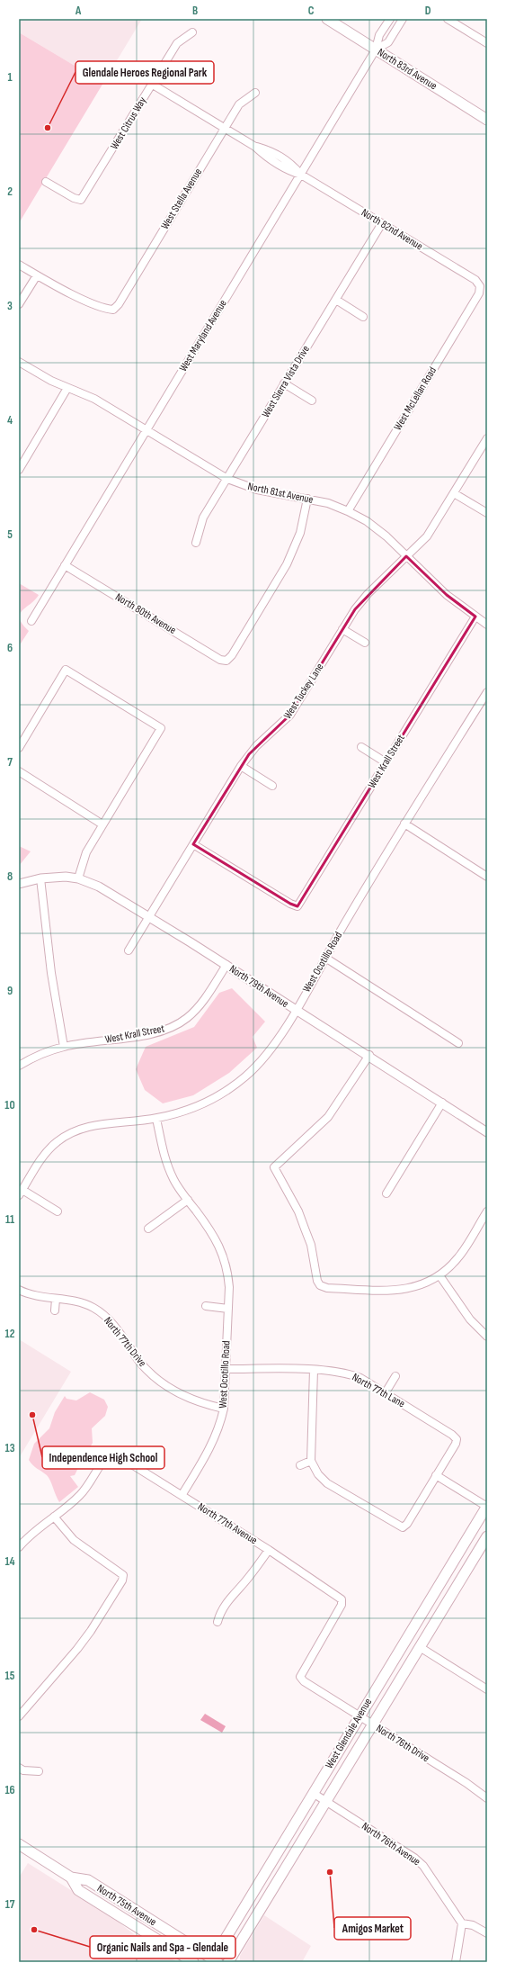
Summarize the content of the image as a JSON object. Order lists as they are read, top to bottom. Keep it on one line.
{"streets":{"main road":["North 83rd Avenue","West Glendale Avenue","North 75th Avenue"],"street":["West Citrus Way","West Stella Avenue","North 82nd Avenue","West Maryland Avenue","West Sierra Vista Drive","West McLellan Road","North 81st Avenue","North 80th Avenue","West Tuckey Lane","West Krall Street","West Ocotillo Road","North 79th Avenue","North 77th Drive","North 77th Lane","North 77th Avenue","North 76th Drive","North 76th Avenue"]},"crossings":[["North 83rd Avenue","West Maryland Avenue"],["West Citrus Way","North 82nd Avenue"],["West Stella Avenue","North 82nd Avenue"],["North 82nd Avenue","West Maryland Avenue"],["North 82nd Avenue","West Sierra Vista Drive"],["North 82nd Avenue","West McLellan Road"],["West Maryland Avenue","North 81st Avenue"],["West Maryland Avenue","North 80th Avenue"],["West Sierra Vista Drive","North 81st Avenue"],["West McLellan Road","North 81st Avenue"],["North 81st Avenue","North 80th Avenue"],["North 81st Avenue","West Tuckey Lane"],["North 81st Avenue","West Krall Street"],["West Tuckey Lane","West Krall Street"],["West Tuckey Lane","North 79th Avenue"],["West Krall Street","North 79th Avenue"],["West Ocotillo Road","North 79th Avenue"],["West Ocotillo Road","North 77th Drive"],["West Ocotillo Road","North 77th Lane"],["West Ocotillo Road","North 77th Avenue"],["North 77th Avenue","North 76th Drive"],["West Glendale Avenue","North 76th Drive"],["West Glendale Avenue","North 76th Avenue"],["West Glendale Avenue","North 75th Avenue"]],"places":["Glendale Heroes Regional Park","Independence High School","Amigos Market","Organic Nails and Spa - Glendale"],"grid":{"columns":["A","B","C","D"],"rows":["1","2","3","4","5","6","7","8","9","10","11","12","13","14","15","16","17"]}}
